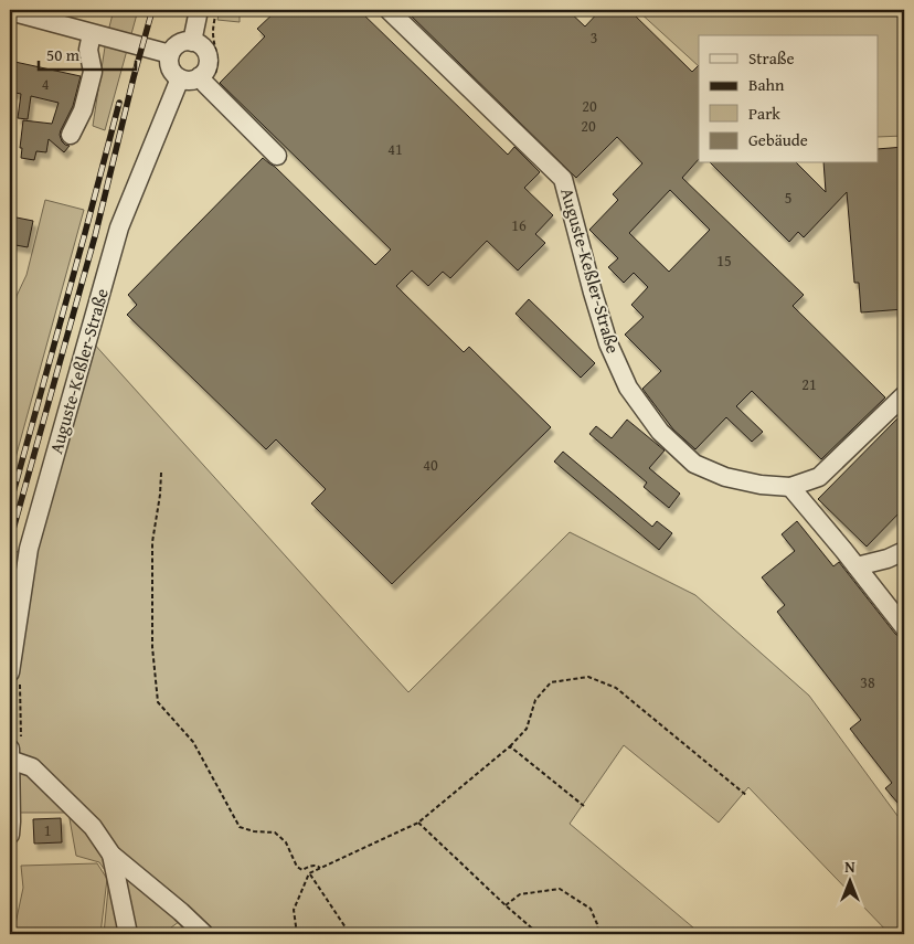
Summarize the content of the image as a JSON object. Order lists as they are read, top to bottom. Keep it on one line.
{"streets":{"street":["Auguste-Keßler-Straße"]},"house_numbers":["3","4","20","20","41","5","16","15","21","40","38","1"],"legend":["Straße","Bahn","Park","Gebäude"],"scale_bar":"50 m","north":"top"}
